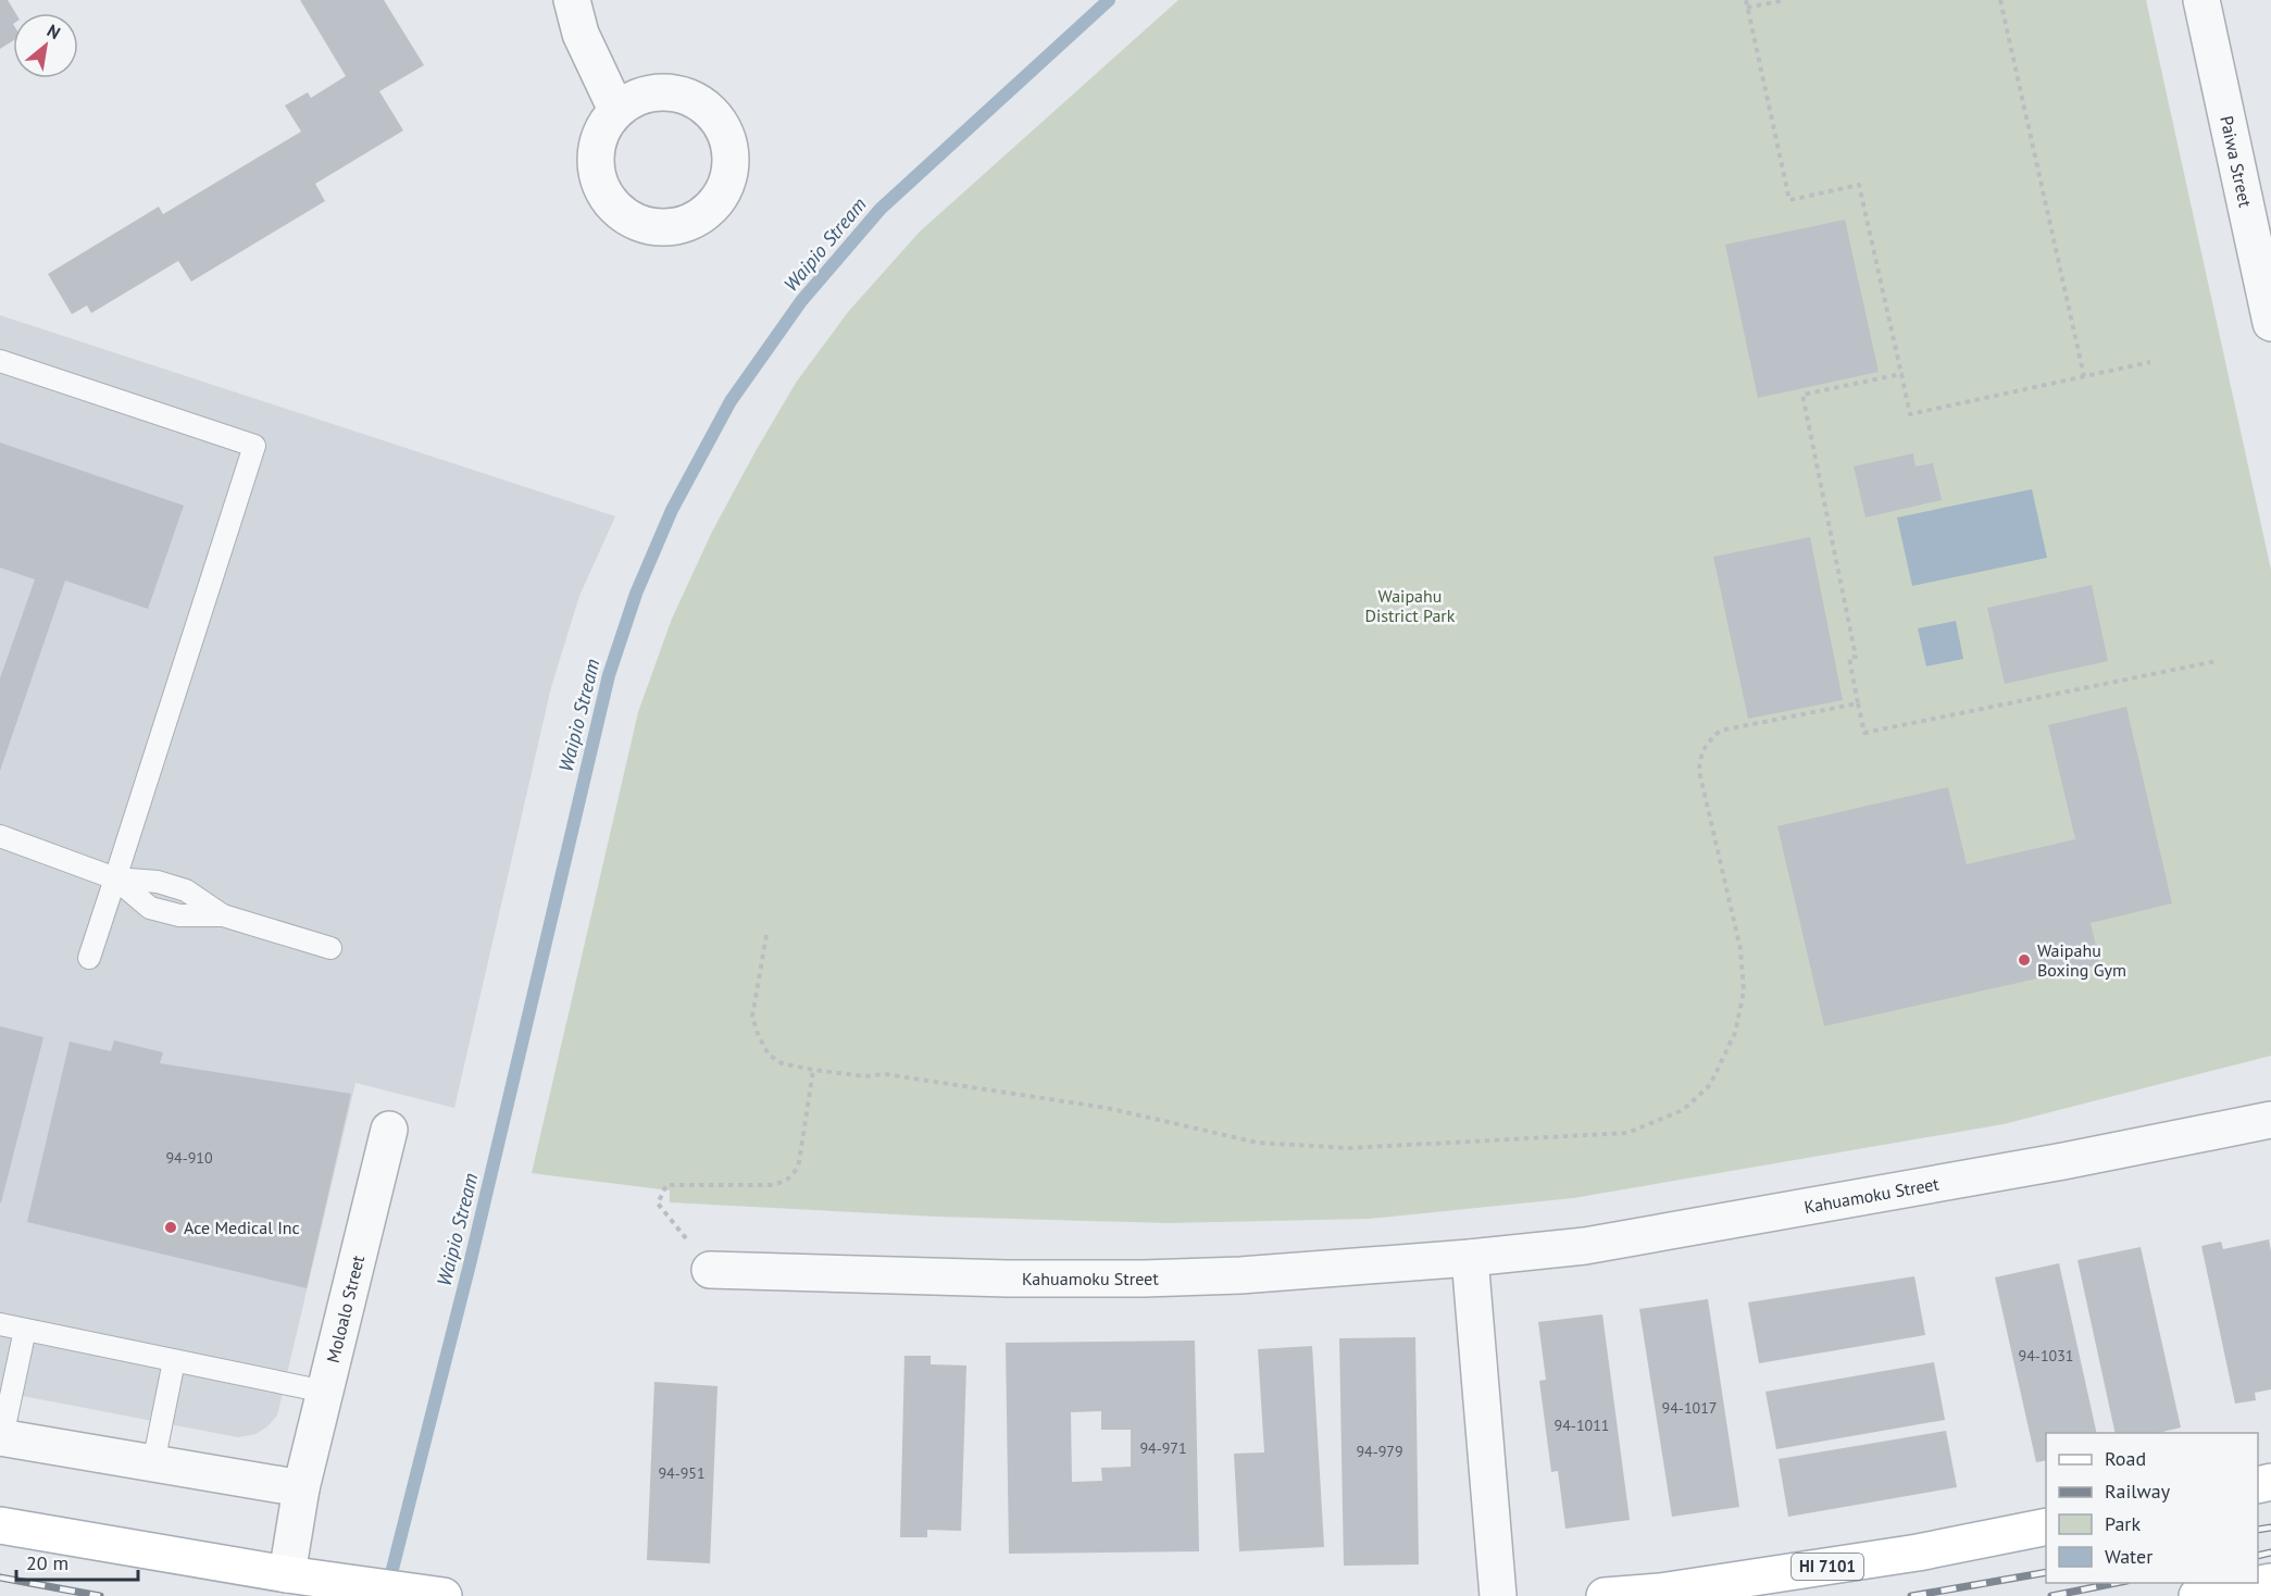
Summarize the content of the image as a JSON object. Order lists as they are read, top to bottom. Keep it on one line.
{"streets":{"main road":["HI 7101"],"street":["Paiwa Street","Kahuamoku Street","Moloalo Street"]},"water":["Waipio Stream"],"parks":["Waipahu District Park"],"places":["Waipahu Boxing Gym","Ace Medical Inc"],"house_numbers":["94-910","94-1031","94-1017","94-1011","94-971","94-979","94-951"],"legend":["Road","Railway","Park","Water"],"scale_bar":"20 m","north":"top right"}
